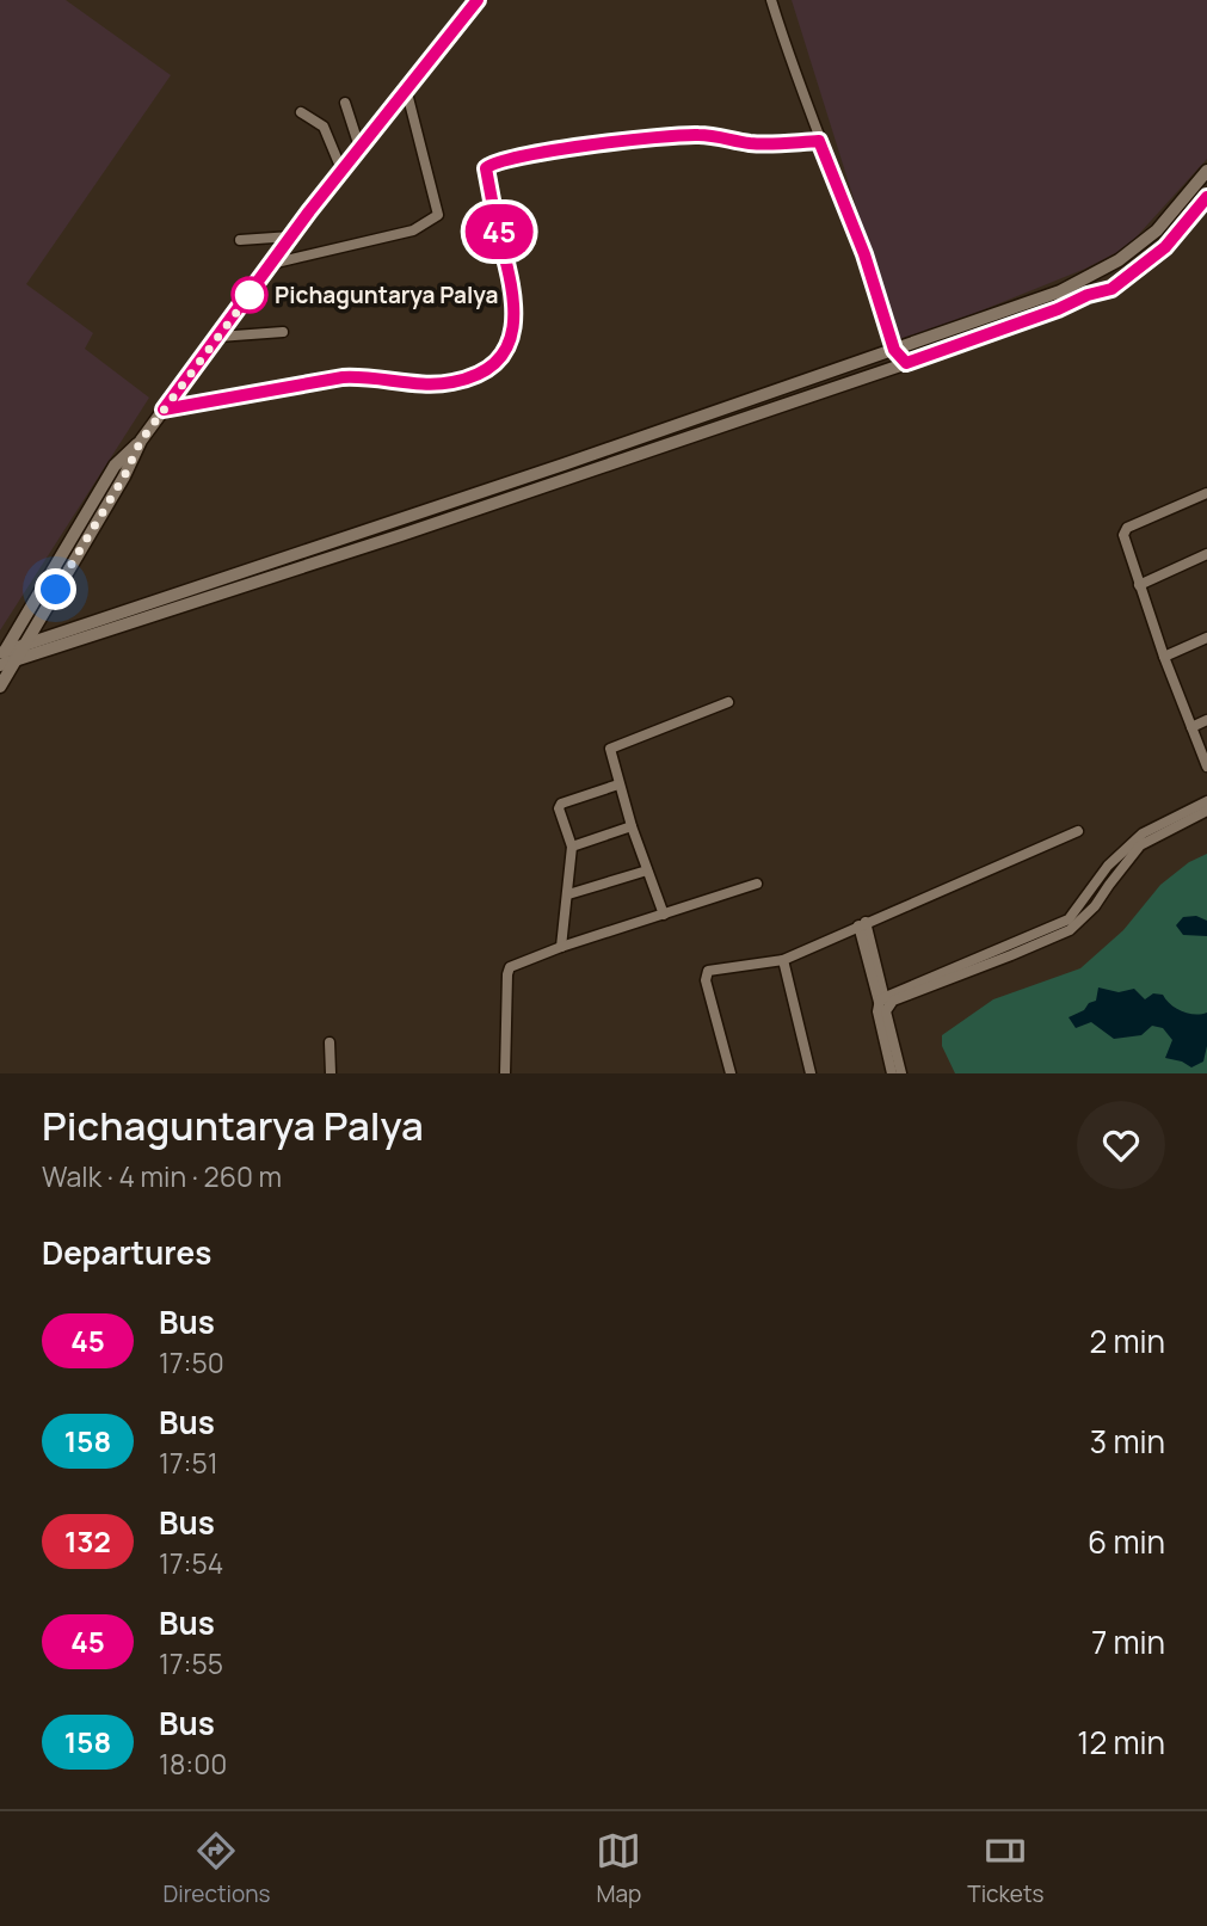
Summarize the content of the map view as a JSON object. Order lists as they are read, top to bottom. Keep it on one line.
{"places":["Pichaguntarya Palya"],"lines":["bus line 45"],"page":{"on_map":"45","heading":[["Pichaguntarya Palya","Walk · 4 min · 260 m"],"Departures"],"list":[{"mark":"45","name":"Bus","note":"17:50","value":"2 min"},{"mark":"158","name":"Bus","note":"17:51","value":"3 min"},{"mark":"132","name":"Bus","note":"17:54","value":"6 min"},{"mark":"45","name":"Bus","note":"17:55","value":"7 min"},{"mark":"158","name":"Bus","note":"18:00","value":"12 min"}],"tabs":["Directions","Map","Tickets"]}}
